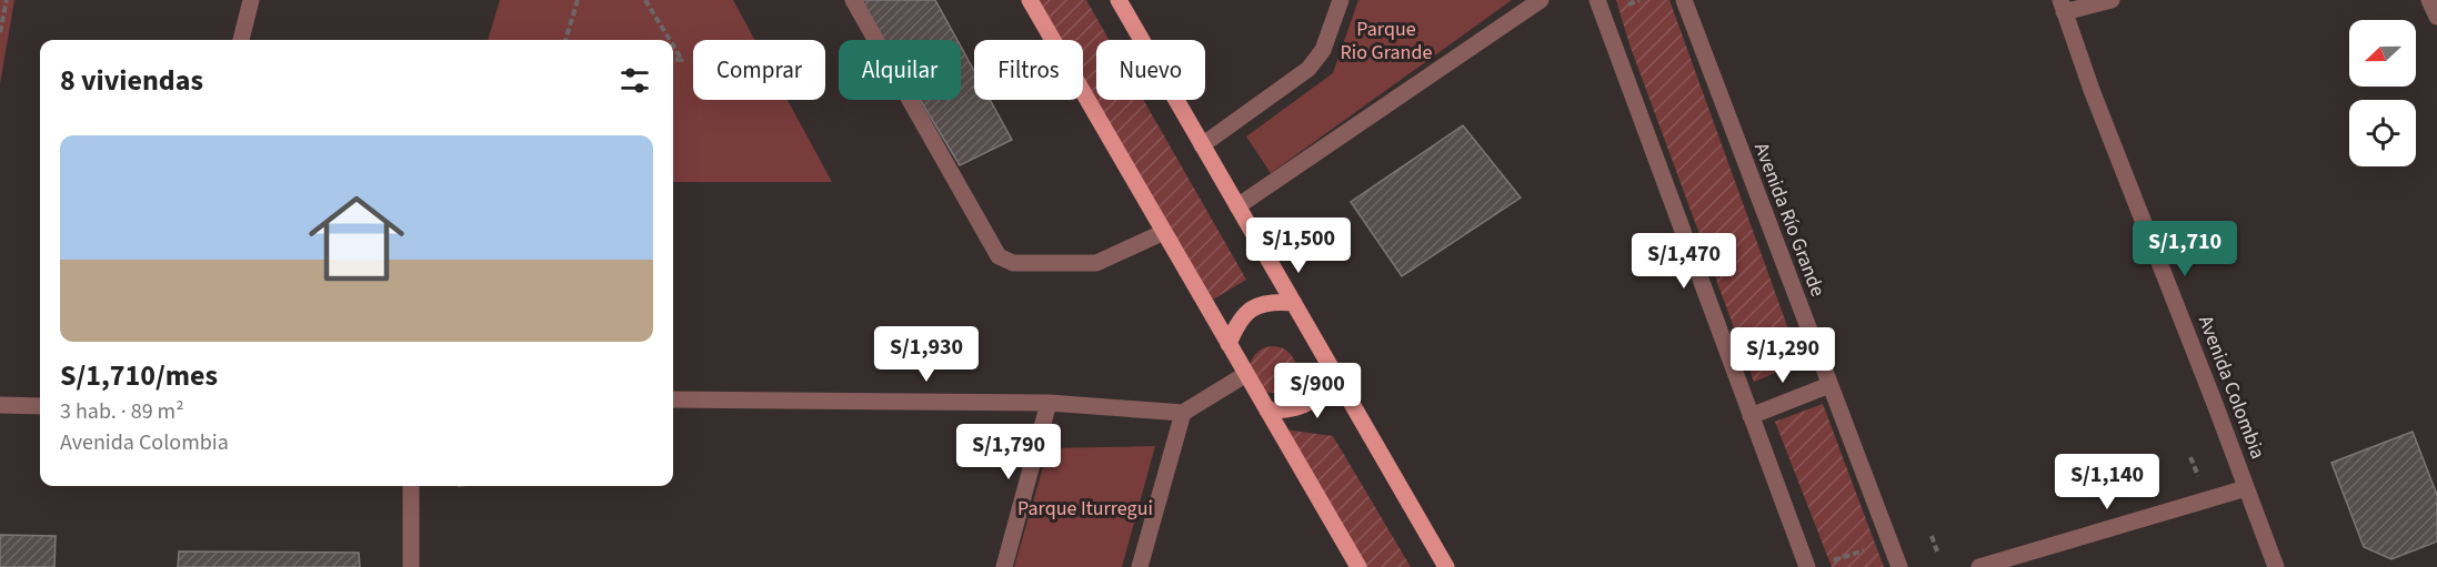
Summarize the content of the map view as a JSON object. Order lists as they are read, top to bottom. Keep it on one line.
{"streets":{"street":["Avenida Río Grande","Avenida Colombia"]},"parks":["Parque Rio Grande","Parque Iturregui"],"north":"left","page":{"chip":["Comprar","Alquilar","Filtros","Nuevo"],"heading":"8 viviendas","list":[{"name":"S/1,710/mes","note":"3 hab. · 89 m² · Avenida Colombia"}],"price":["S/1,500","S/1,710","S/1,470","S/1,930","S/1,290","S/900","S/1,790","S/1,140"]}}
